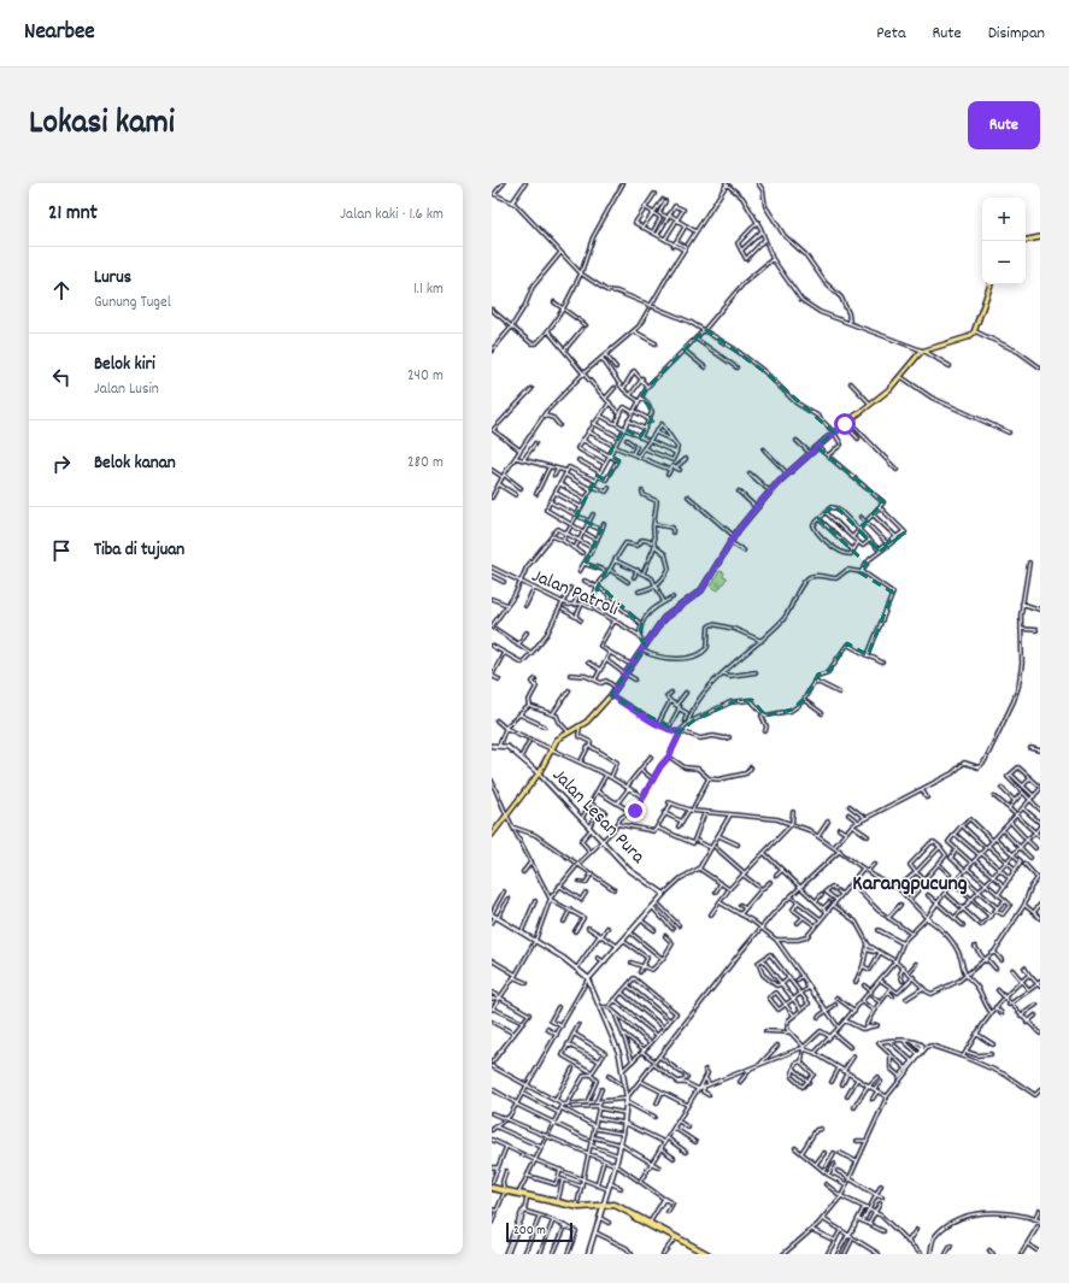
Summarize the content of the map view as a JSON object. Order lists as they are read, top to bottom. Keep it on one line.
{"streets":{"street":["Jalan Patroli","Jalan Lesan Pura"]},"districts":["Karangpucung"],"scale_bar":"200 m","page":{"header":"Nearbee","nav":["Peta","Rute","Disimpan"],"title":"Lokasi kami","buttons":"Rute","heading":["21 mnt","Jalan kaki · 1.6 km"],"map_buttons":["+","−"],"list":[["Lurus","Gunung Tugel","1.1 km"],["Belok kiri","Jalan Lusin","240 m"],["Belok kanan","280 m"],"Tiba di tujuan"],"scale":"200 m"}}
